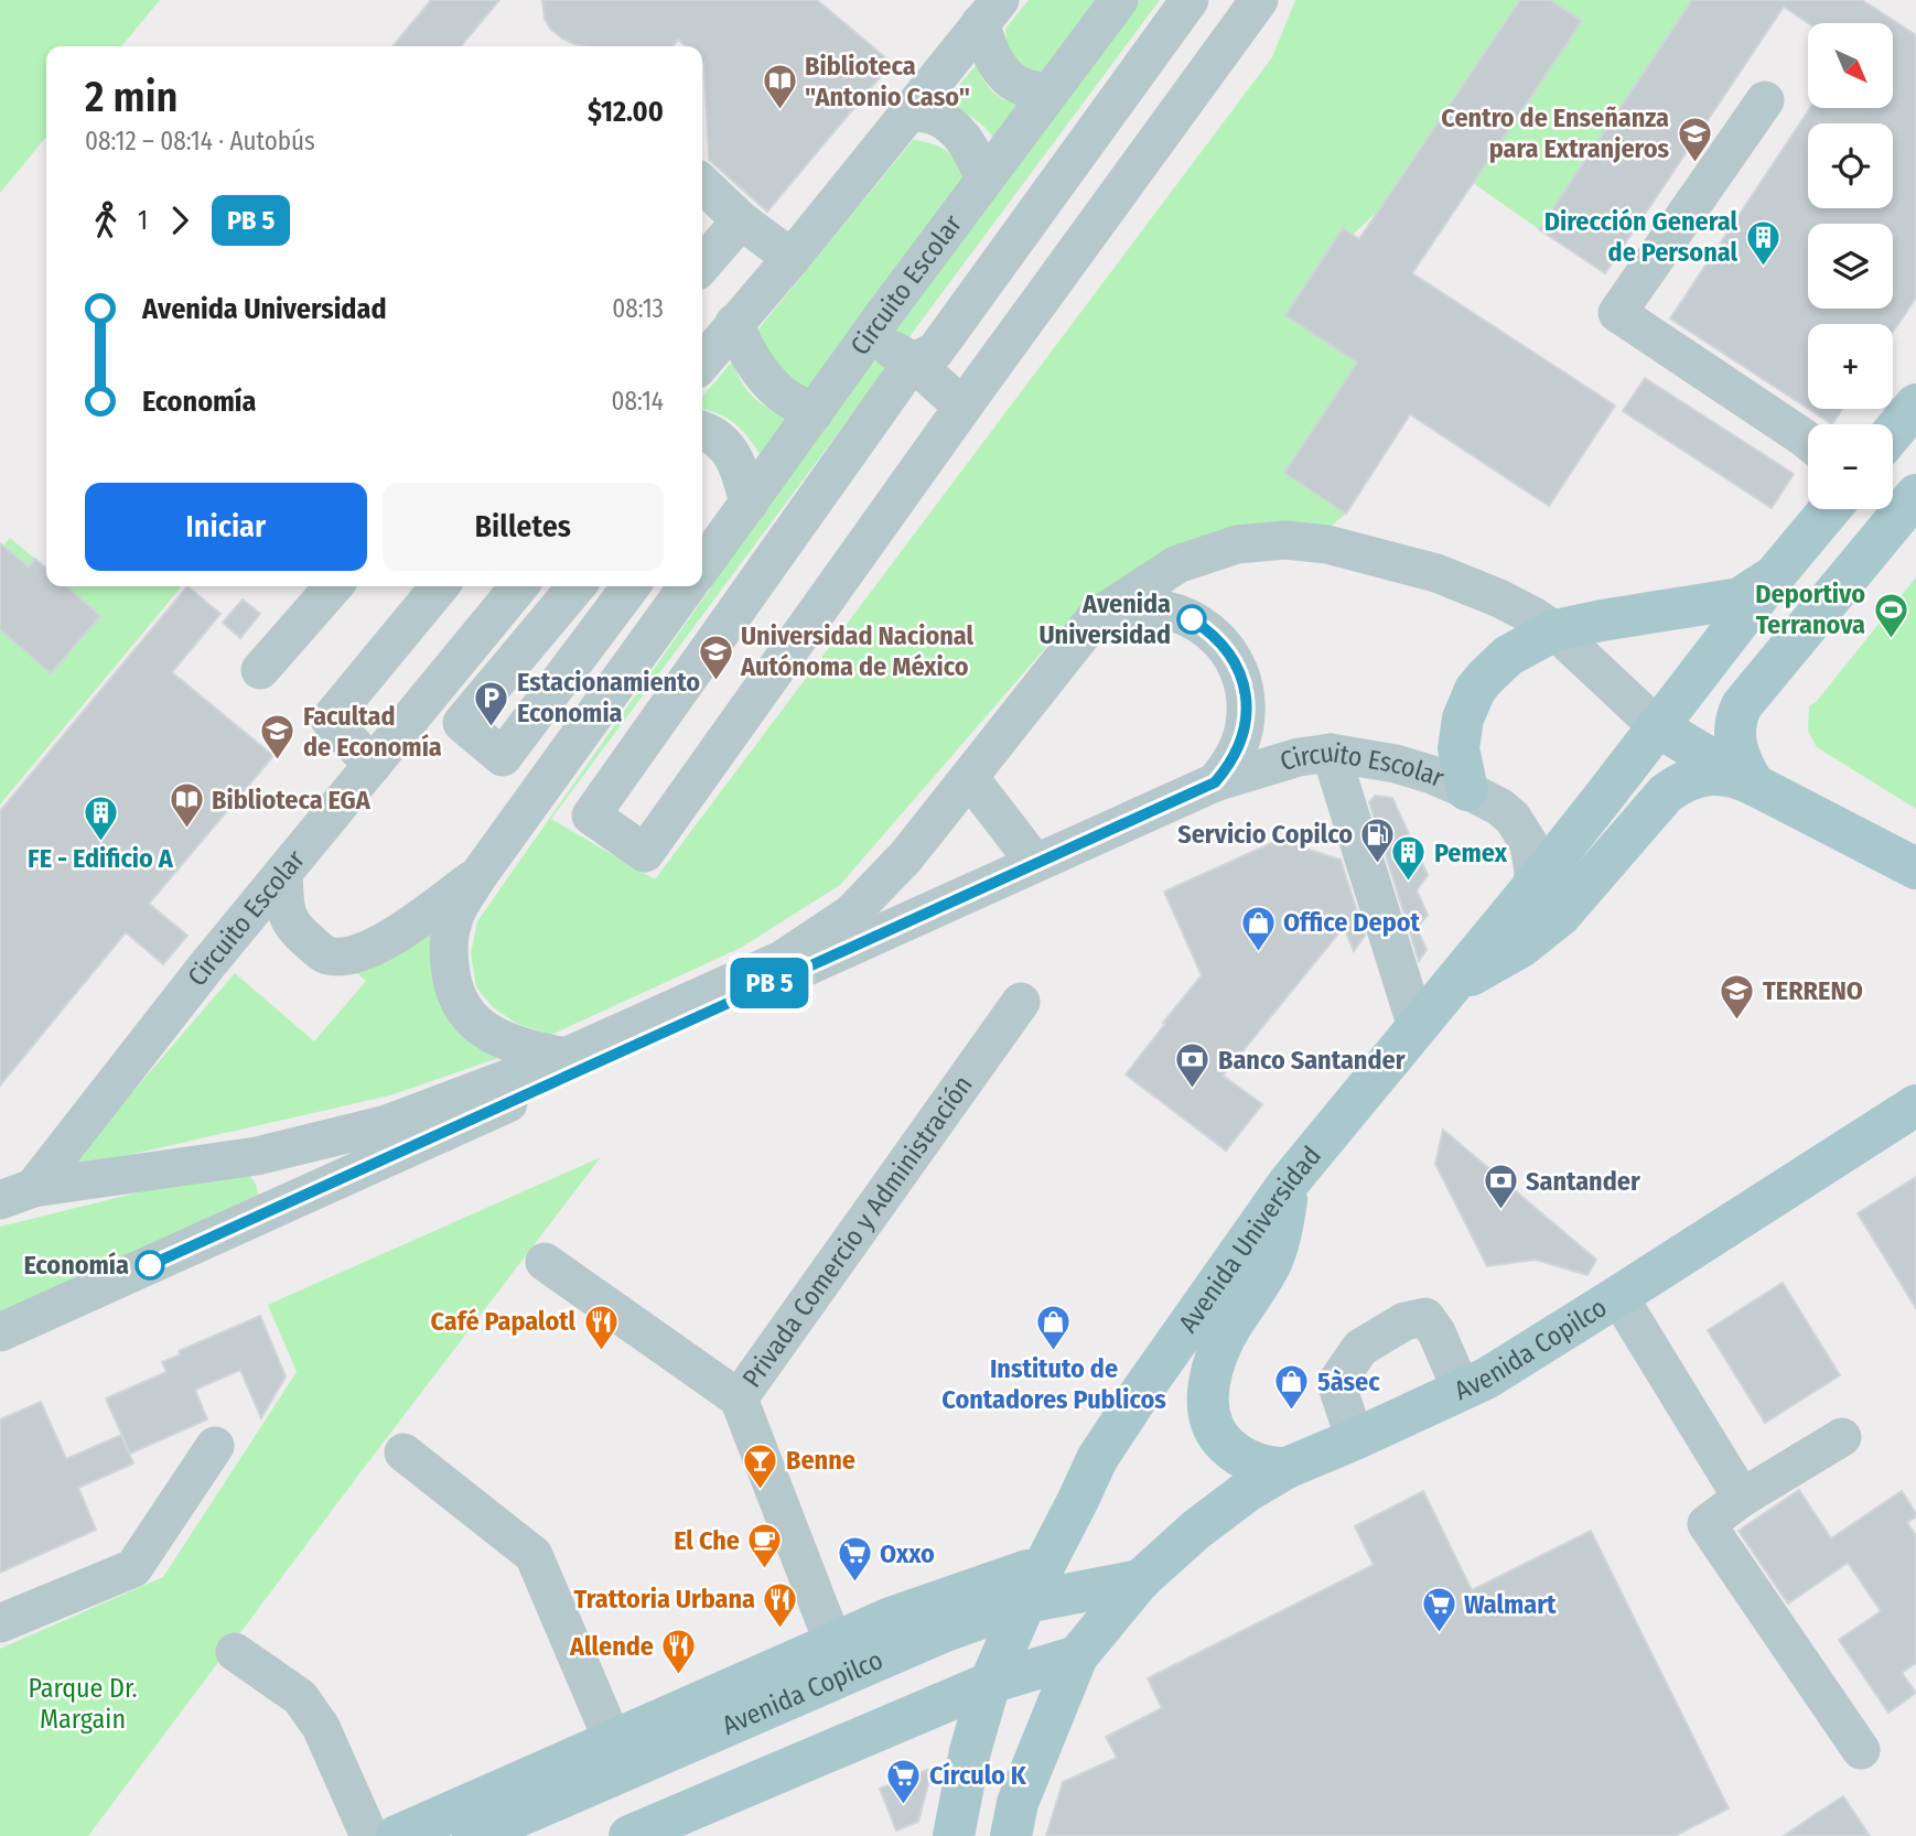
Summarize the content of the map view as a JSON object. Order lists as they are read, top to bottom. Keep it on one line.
{"streets":{"main road":["Avenida Universidad","Avenida Copilco"],"street":["Circuito Escolar","Privada Comercio y Administración"]},"crossings":[["Circuito Escolar","Avenida Universidad"],["Privada Comercio y Administración","Avenida Copilco"],["Avenida Universidad","Avenida Copilco"]],"parks":["Parque Dr. Margain"],"places":{"library":["Biblioteca \"Antonio Caso\"","Biblioteca EGA"],"school or university":["Centro de Enseñanza para Extranjeros","Universidad Nacional Autónoma de México","Facultad de Economía","TERRENO"],"building":["Dirección General de Personal","FE - Edificio A","Pemex"],"other":["Avenida Universidad","Economía"],"sports":["Deportivo Terranova"],"parking":["Estacionamiento Economia"],"fuel station":["Servicio Copilco"],"shop":["Office Depot","Instituto de Contadores Publicos","5àsec"],"bank":["Banco Santander","Santander"],"restaurant":["Café Papalotl","Trattoria Urbana","Allende"],"bar":["Benne"],"cafe":["El Che"],"supermarket":["Oxxo","Walmart","Círculo K"]},"north":"bottom right","page":{"on_map":"PB 5","map_buttons":["+","−"],"heading":["2 min","08:12 – 08:14 · Autobús","$12.00"],"legs":["1","PB 5"],"list":[{"name":"Avenida Universidad","value":"08:13"},{"name":"Economía","value":"08:14"}],"buttons":["Iniciar","Billetes"]}}
